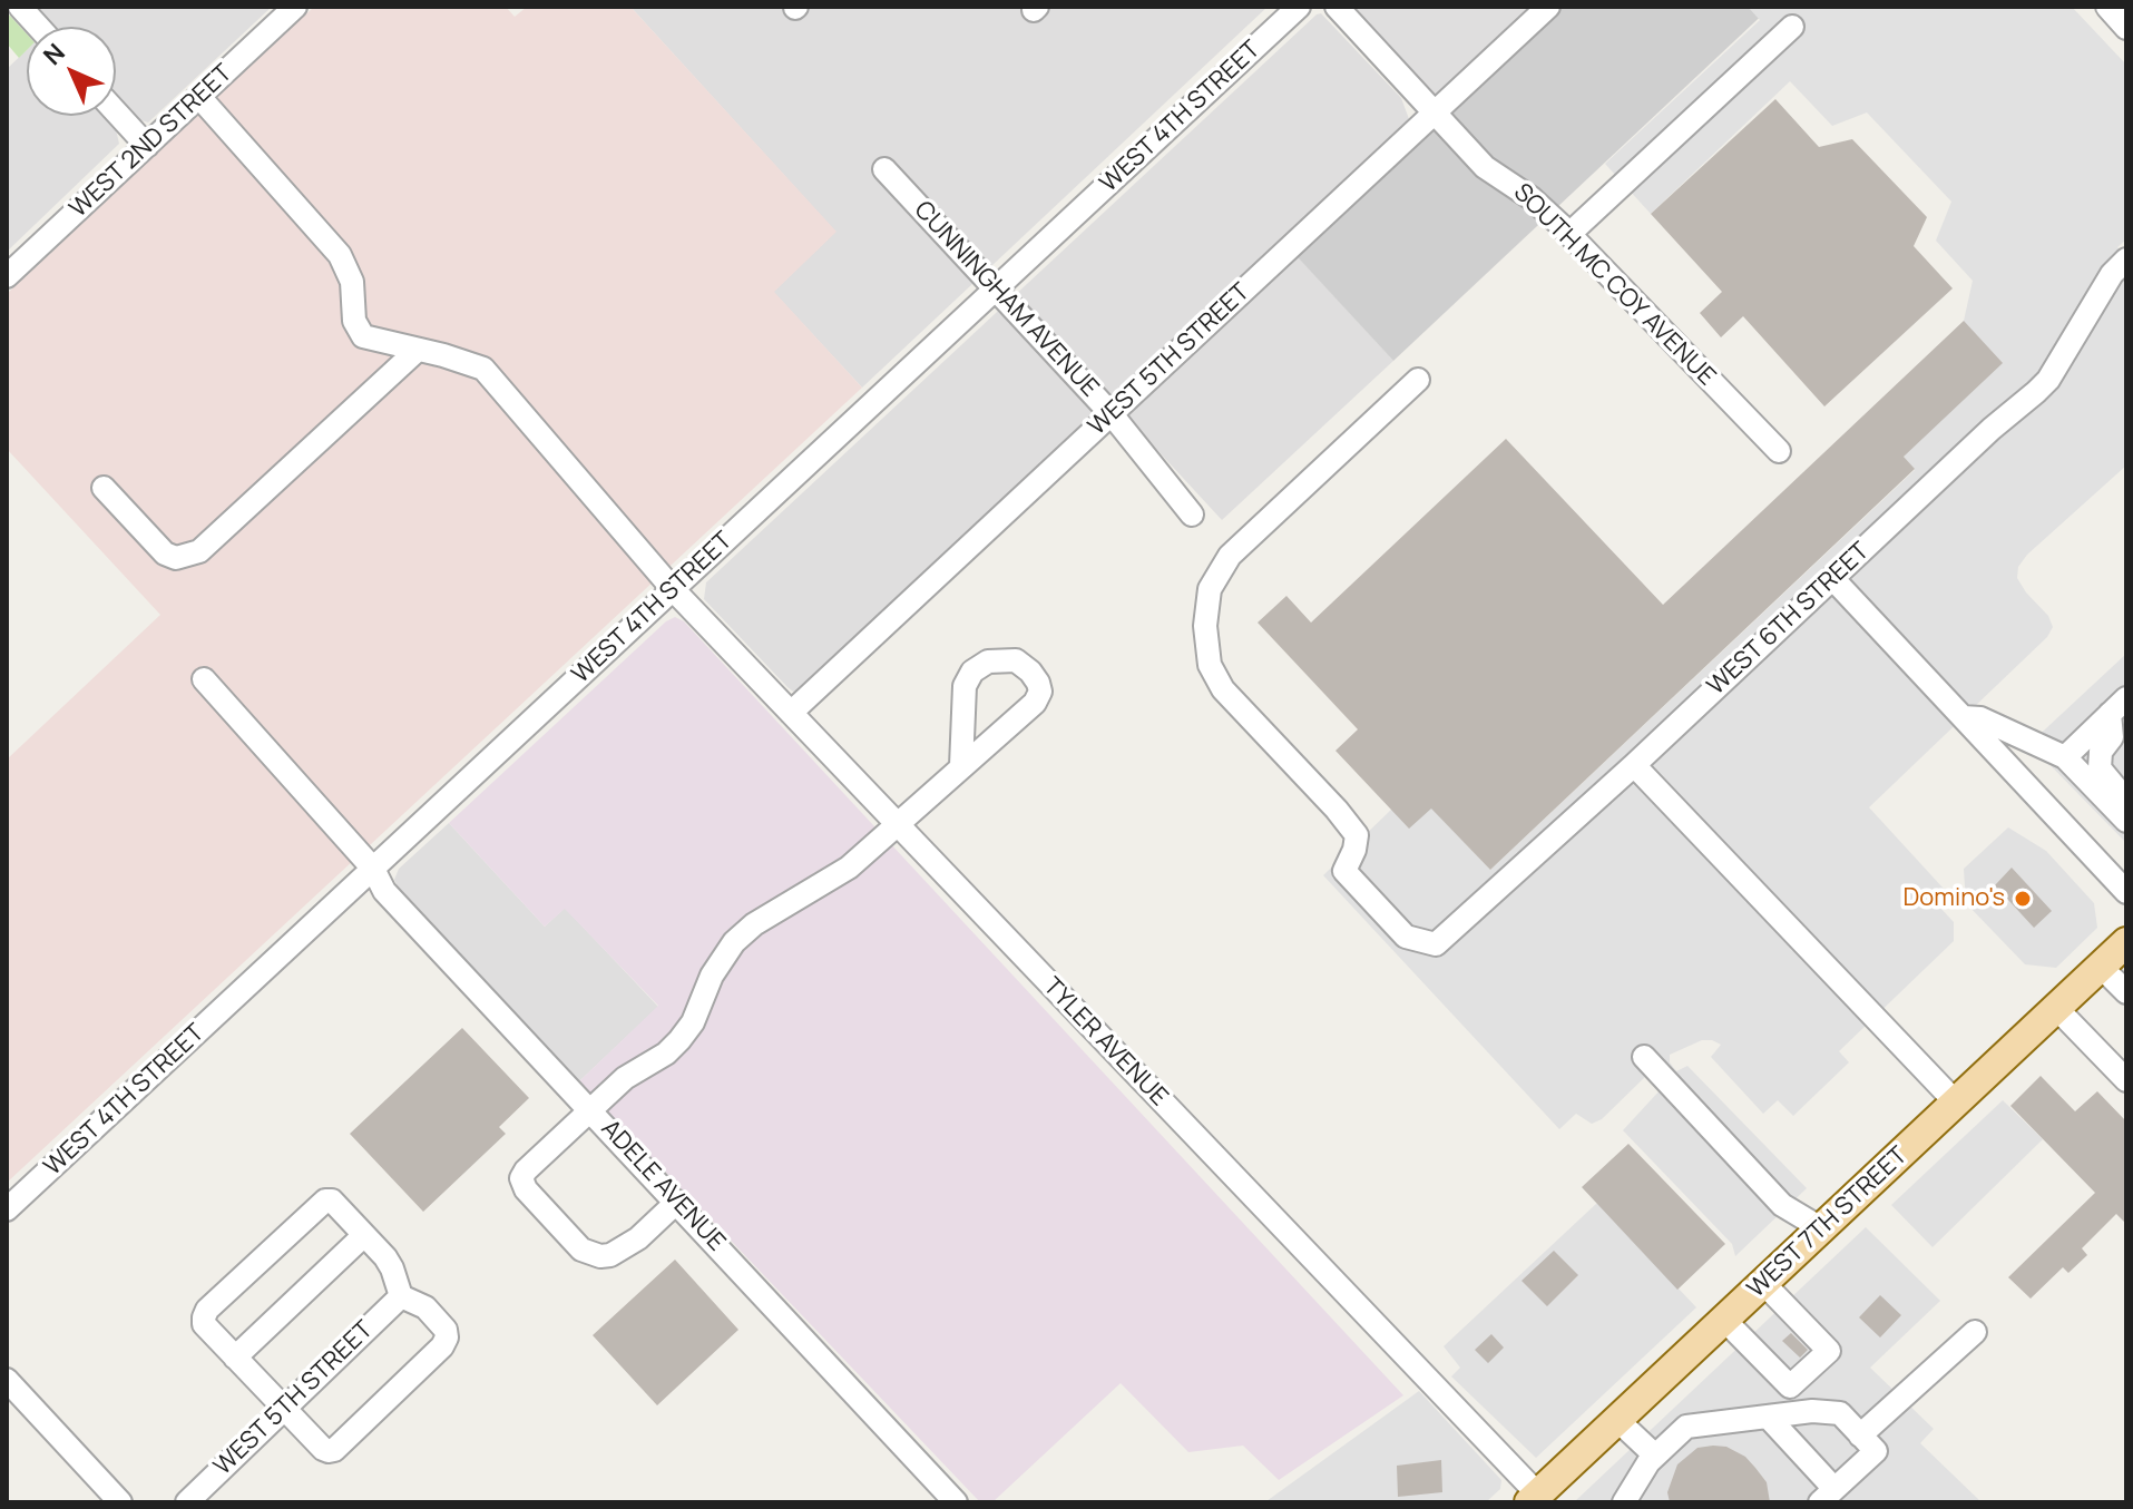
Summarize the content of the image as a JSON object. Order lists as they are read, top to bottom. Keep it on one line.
{"streets":{"main road":["WEST 7TH STREET"],"street":["WEST 4TH STREET","WEST 2ND STREET","SOUTH MC COY AVENUE","CUNNINGHAM AVENUE","WEST 5TH STREET","WEST 6TH STREET","TYLER AVENUE","ADELE AVENUE"]},"crossings":[["WEST 4TH STREET","CUNNINGHAM AVENUE"],["WEST 4TH STREET","TYLER AVENUE"],["WEST 4TH STREET","ADELE AVENUE"],["WEST 2ND STREET","TYLER AVENUE"],["SOUTH MC COY AVENUE","WEST 5TH STREET"],["CUNNINGHAM AVENUE","WEST 5TH STREET"],["WEST 5TH STREET","TYLER AVENUE"],["TYLER AVENUE","WEST 7TH STREET"]],"places":["Domino's"],"north":"top left"}
